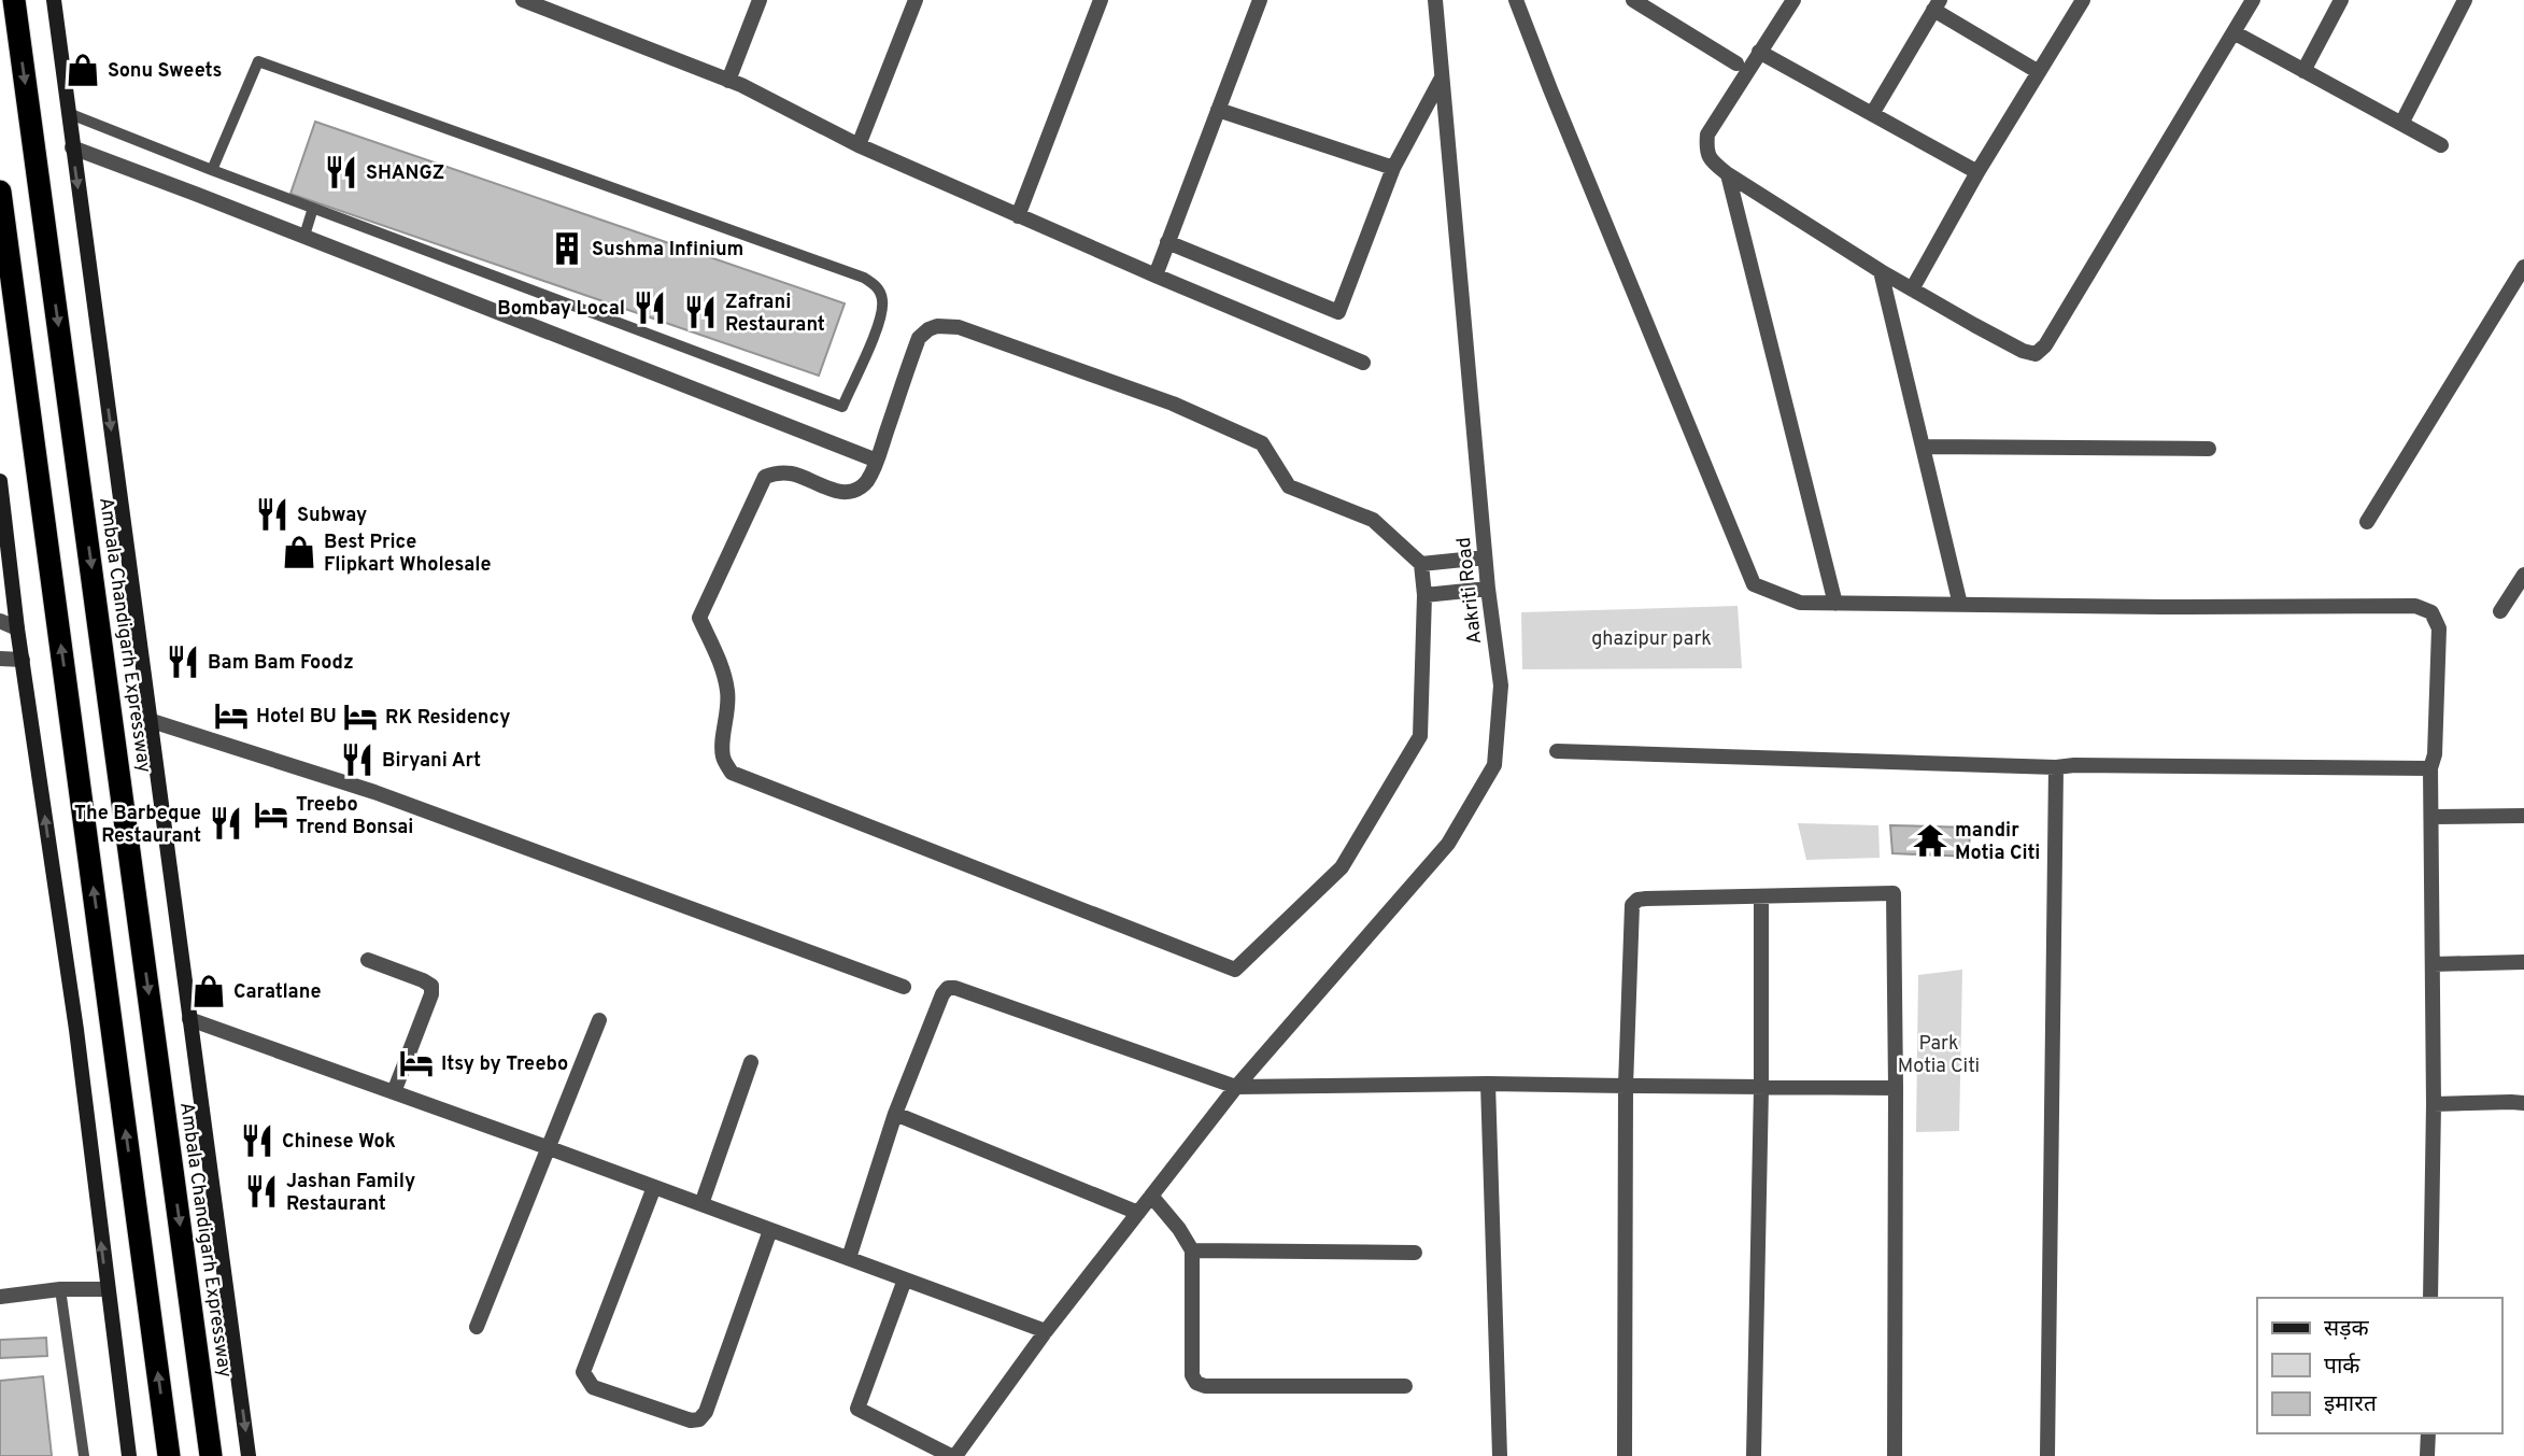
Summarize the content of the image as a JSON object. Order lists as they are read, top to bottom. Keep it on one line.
{"streets":{"highway":["Ambala Chandigarh Expressway"],"street":["Aakriti Road"]},"parks":["ghazipur park","Park Motia Citi"],"places":{"shop":["Sonu Sweets","Best Price Flipkart Wholesale","Caratlane"],"restaurant":["SHANGZ","Bombay Local","Zafrani Restaurant","Subway","Bam Bam Foodz","Biryani Art","The Barbeque Restaurant","Chinese Wok","Jashan Family Restaurant"],"building":["Sushma Infinium"],"hotel":["Hotel BU","RK Residency","Treebo Trend Bonsai","Itsy by Treebo"],"temple":["mandir Motia Citi"]},"legend":["सड़क","पार्क","इमारत"]}
